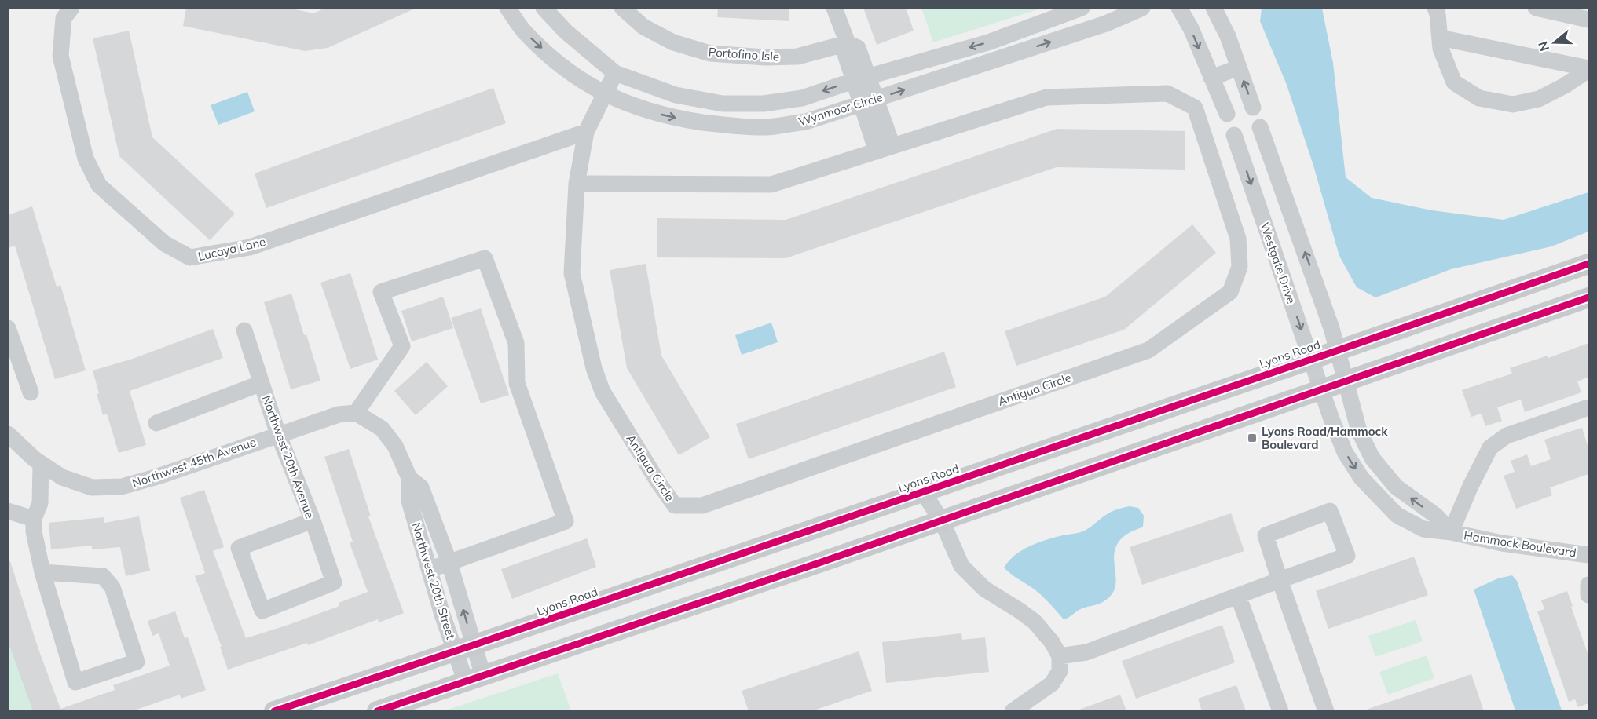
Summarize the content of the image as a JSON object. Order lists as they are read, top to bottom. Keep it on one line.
{"streets":{"main road":["Lyons Road"],"street":["Portofino Isle","Wynmoor Circle","Lucaya Lane","Westgate Drive","Antigua Circle","Northwest 20th Avenue","Northwest 45th Avenue","Hammock Boulevard","Northwest 20th Street"]},"crossings":[["Wynmoor Circle","Antigua Circle"],["Lucaya Lane","Antigua Circle"],["Westgate Drive","Lyons Road"],["Westgate Drive","Hammock Boulevard"],["Lyons Road","Northwest 20th Street"],["Northwest 20th Avenue","Northwest 45th Avenue"],["Northwest 45th Avenue","Northwest 20th Street"]],"places":{"transit":["Lyons Road/Hammock Boulevard"]},"north":"left"}
